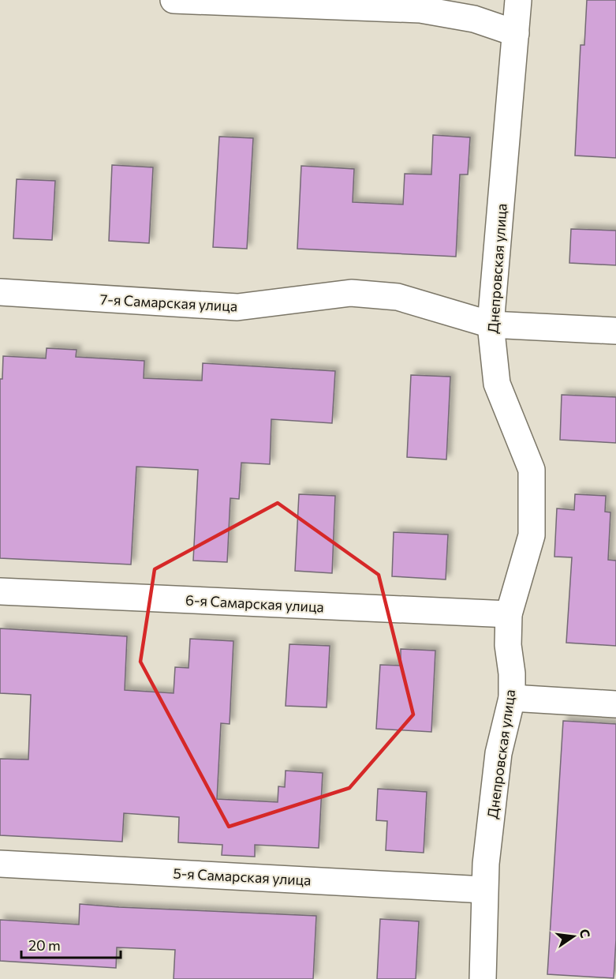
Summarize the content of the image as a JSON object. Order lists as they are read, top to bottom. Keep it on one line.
{"streets":{"street":["Днепровская улица","7-я Самарская улица","6-я Самарская улица","5-я Самарская улица"]},"crossings":[["Днепровская улица","7-я Самарская улица"],["Днепровская улица","6-я Самарская улица"],["Днепровская улица","5-я Самарская улица"]],"scale_bar":"20 m","north":"right"}
